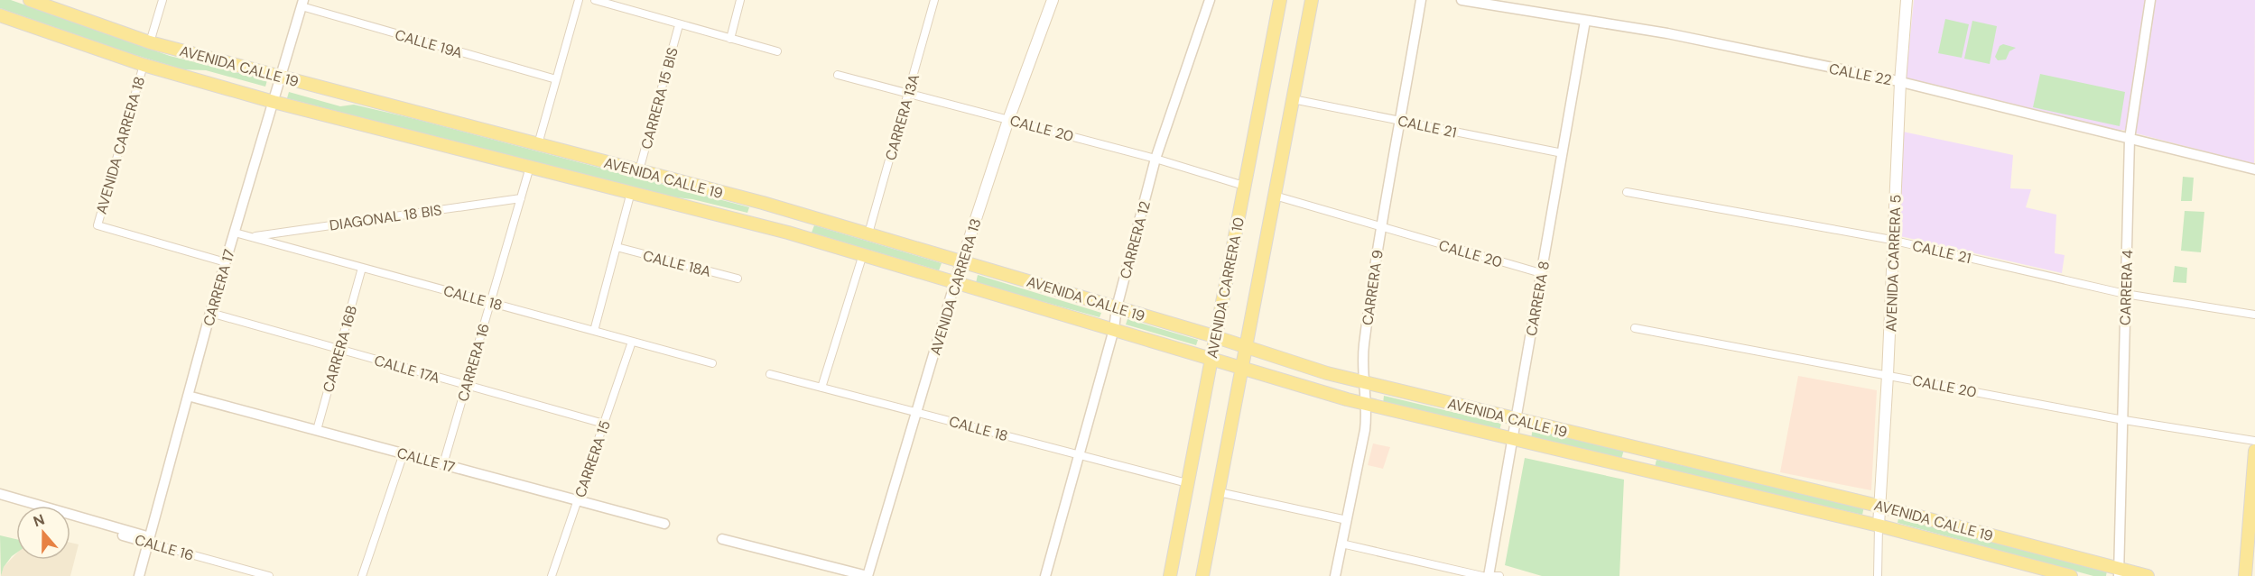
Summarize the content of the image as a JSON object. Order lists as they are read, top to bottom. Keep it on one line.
{"streets":{"main road":["AVENIDA CALLE 19","AVENIDA CARRERA 5","AVENIDA CARRERA 13","AVENIDA CARRERA 10"],"street":["CALLE 19A","CALLE 22","CARRERA 15 BIS","CARRERA 13A","CALLE 21","CALLE 20","AVENIDA CARRERA 18","DIAGONAL 18 BIS","CARRERA 12","CALLE 18A","CARRERA 17","CARRERA 9","CARRERA 4","CALLE 18","CARRERA 8","CARRERA 16B","CARRERA 16","CALLE 17A","CARRERA 15","CALLE 17","CALLE 16"]},"crossings":[["CALLE 19A","CARRERA 17"],["AVENIDA CALLE 19","CARRERA 15 BIS"],["AVENIDA CALLE 19","CARRERA 13A"],["AVENIDA CALLE 19","AVENIDA CARRERA 18"],["AVENIDA CALLE 19","CARRERA 12"],["AVENIDA CALLE 19","AVENIDA CARRERA 5"],["AVENIDA CALLE 19","AVENIDA CARRERA 13"],["AVENIDA CALLE 19","CARRERA 17"],["AVENIDA CALLE 19","AVENIDA CARRERA 10"],["AVENIDA CALLE 19","CARRERA 9"],["AVENIDA CALLE 19","CARRERA 4"],["AVENIDA CALLE 19","CARRERA 8"],["AVENIDA CALLE 19","CARRERA 16"],["CALLE 22","AVENIDA CARRERA 5"],["CALLE 22","CARRERA 4"],["CALLE 22","CARRERA 8"],["CARRERA 13A","CALLE 20"],["CALLE 21","AVENIDA CARRERA 5"],["CALLE 21","CARRERA 9"],["CALLE 21","CARRERA 4"],["CALLE 21","CARRERA 8"],["CALLE 20","CARRERA 12"],["CALLE 20","AVENIDA CARRERA 5"],["CALLE 20","AVENIDA CARRERA 13"],["CALLE 20","AVENIDA CARRERA 10"],["CALLE 20","CARRERA 9"],["CALLE 20","CARRERA 4"],["CALLE 20","CARRERA 8"],["AVENIDA CARRERA 18","CARRERA 17"],["DIAGONAL 18 BIS","CALLE 18"],["DIAGONAL 18 BIS","CARRERA 16"],["CARRERA 12","CALLE 18"],["AVENIDA CARRERA 13","CALLE 18"],["CARRERA 17","CALLE 18"],["CARRERA 17","CALLE 17A"],["CARRERA 17","CALLE 17"],["CARRERA 17","CALLE 16"],["AVENIDA CARRERA 10","CALLE 18"],["CALLE 18","CARRERA 16B"],["CALLE 18","CARRERA 16"],["CALLE 18","CARRERA 15"],["CARRERA 16B","CALLE 17A"],["CARRERA 16B","CALLE 17"],["CARRERA 16","CALLE 17A"],["CARRERA 16","CALLE 17"],["CALLE 17A","CARRERA 15"],["CARRERA 15","CALLE 17"]],"north":"top"}
